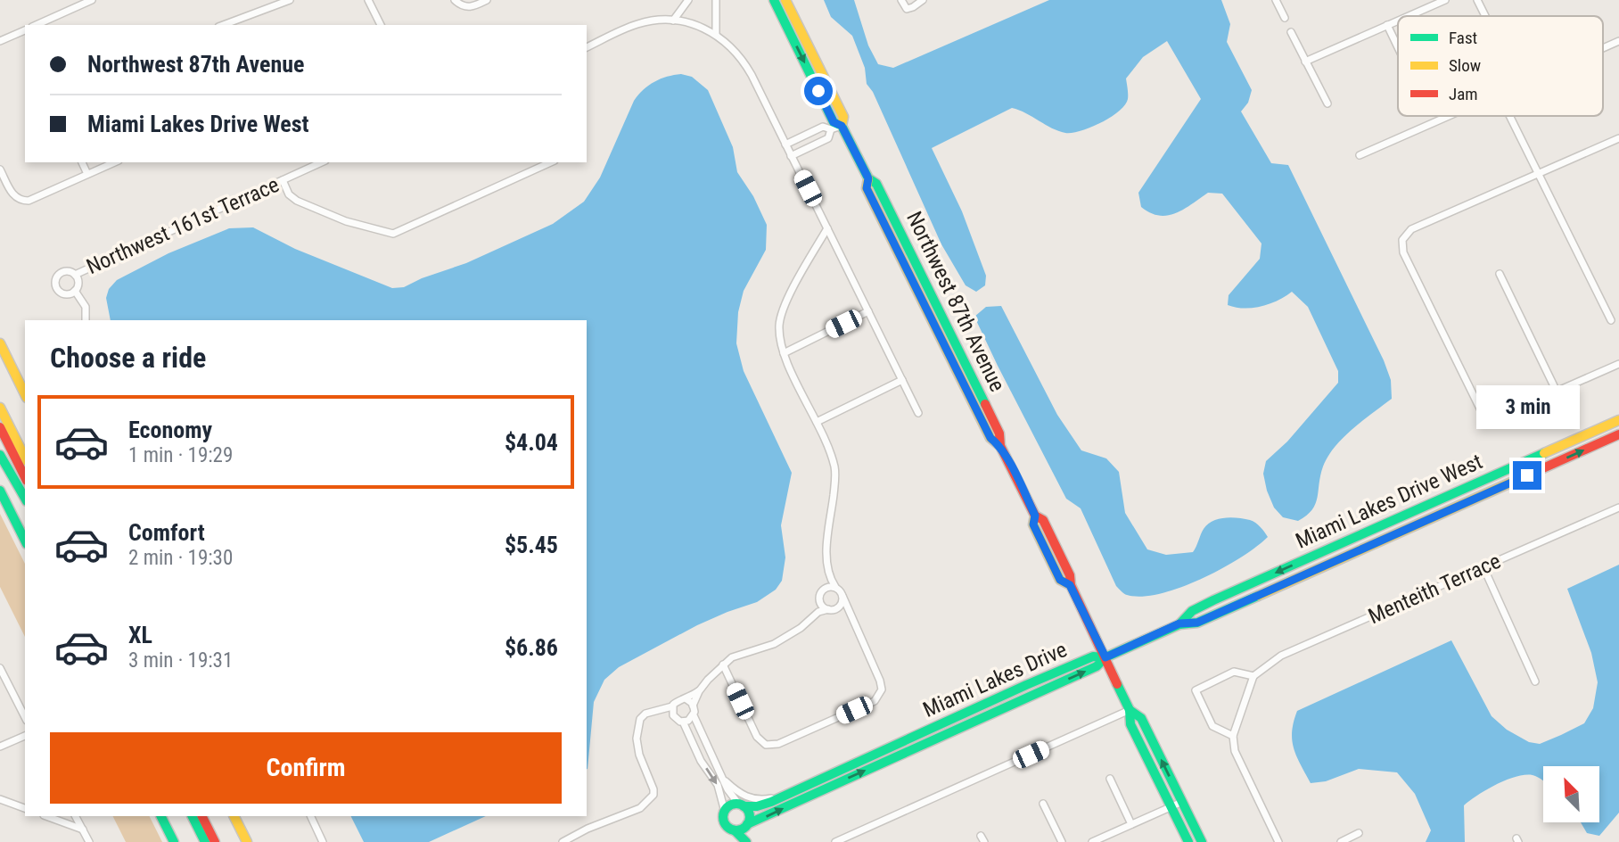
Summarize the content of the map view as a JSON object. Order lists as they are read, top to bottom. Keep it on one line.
{"streets":{"main road":["Northwest 87th Avenue","Miami Lakes Drive West","Miami Lakes Drive"],"street":["Northwest 161st Terrace","Menteith Terrace"]},"crossings":[["Northwest 87th Avenue","Miami Lakes Drive West"],["Northwest 87th Avenue","Miami Lakes Drive"],["Miami Lakes Drive West","Miami Lakes Drive"]],"legend":["Fast","Slow","Jam"],"north":"top left","page":{"banner":["Northwest 87th Avenue","Miami Lakes Drive West"],"heading":"Choose a ride","bubble":"3 min","list":[{"name":"Economy","note":"1 min · 19:29","value":"$4.04"},{"name":"Comfort","note":"2 min · 19:30","value":"$5.45"},{"name":"XL","note":"3 min · 19:31","value":"$6.86"}],"buttons":"Confirm"}}
